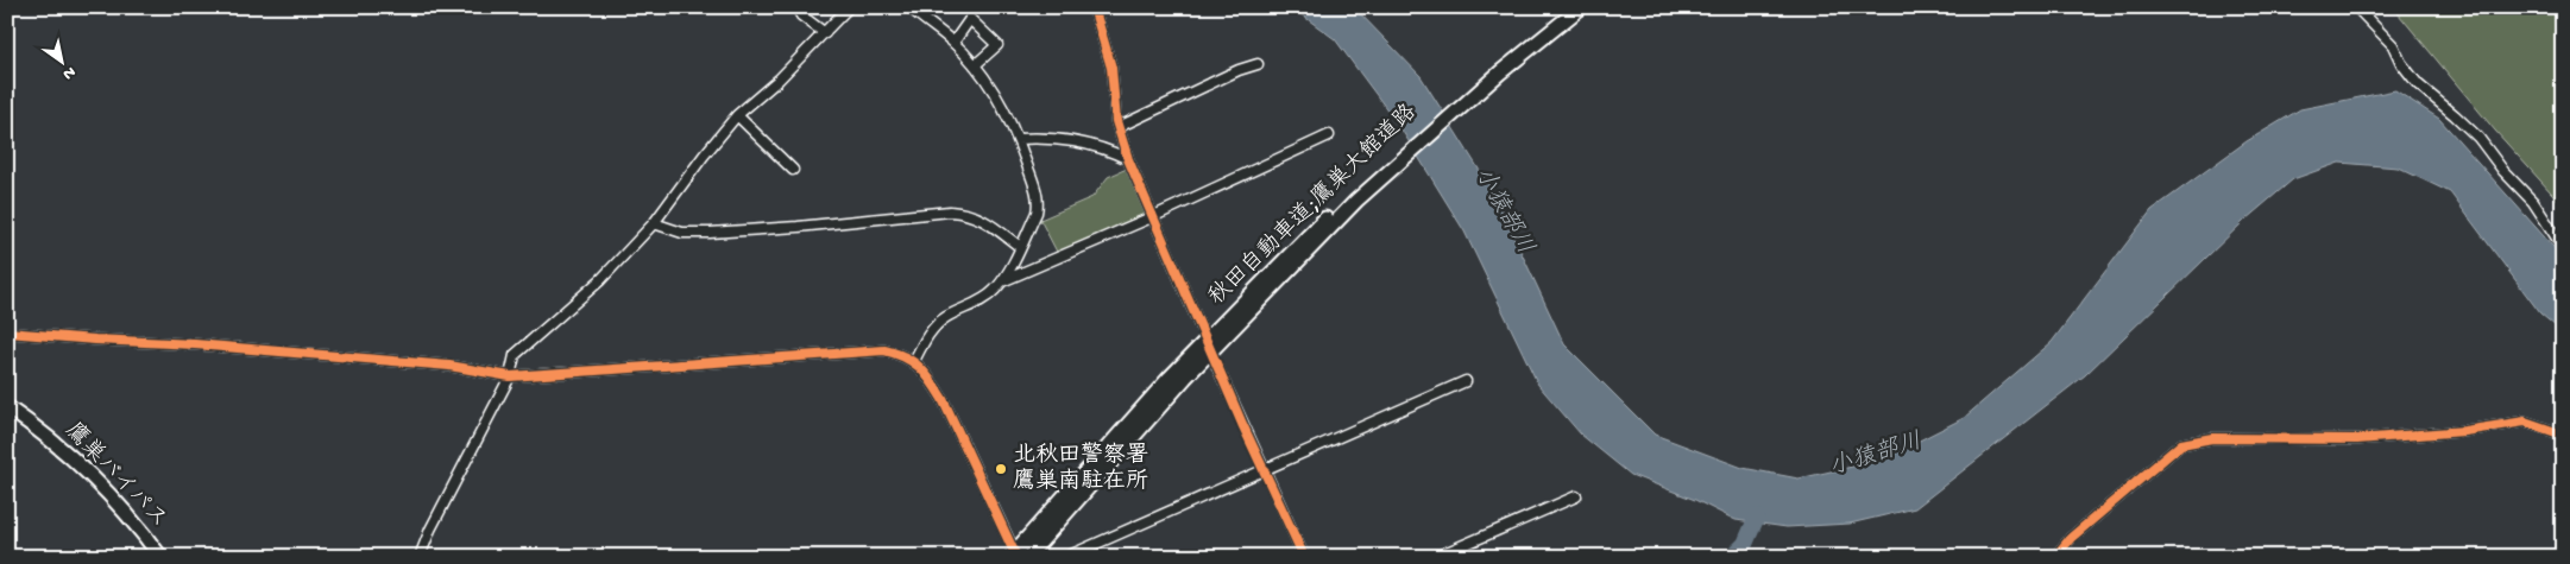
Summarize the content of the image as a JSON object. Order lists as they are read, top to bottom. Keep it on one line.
{"streets":{"highway":["秋田自動車道;鷹巣大館道路","鷹巣バイパス"]},"water":["小猿部川"],"places":["北秋田警察署 鷹巣南駐在所"],"north":"bottom right"}
